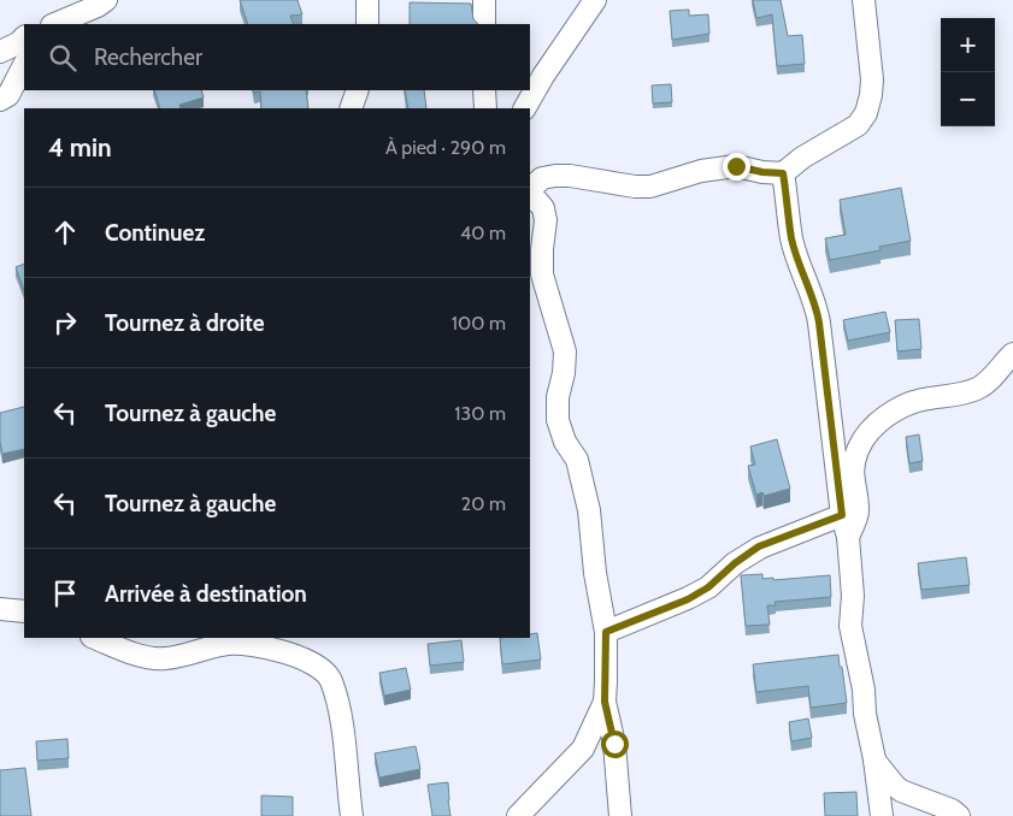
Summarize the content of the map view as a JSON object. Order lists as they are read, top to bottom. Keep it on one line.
{"page":{"map_buttons":["+","−"],"search":"Rechercher","heading":["4 min","À pied · 290 m"],"list":[["Continuez","40 m"],["Tournez à droite","100 m"],["Tournez à gauche","130 m"],["Tournez à gauche","20 m"],"Arrivée à destination"]}}
